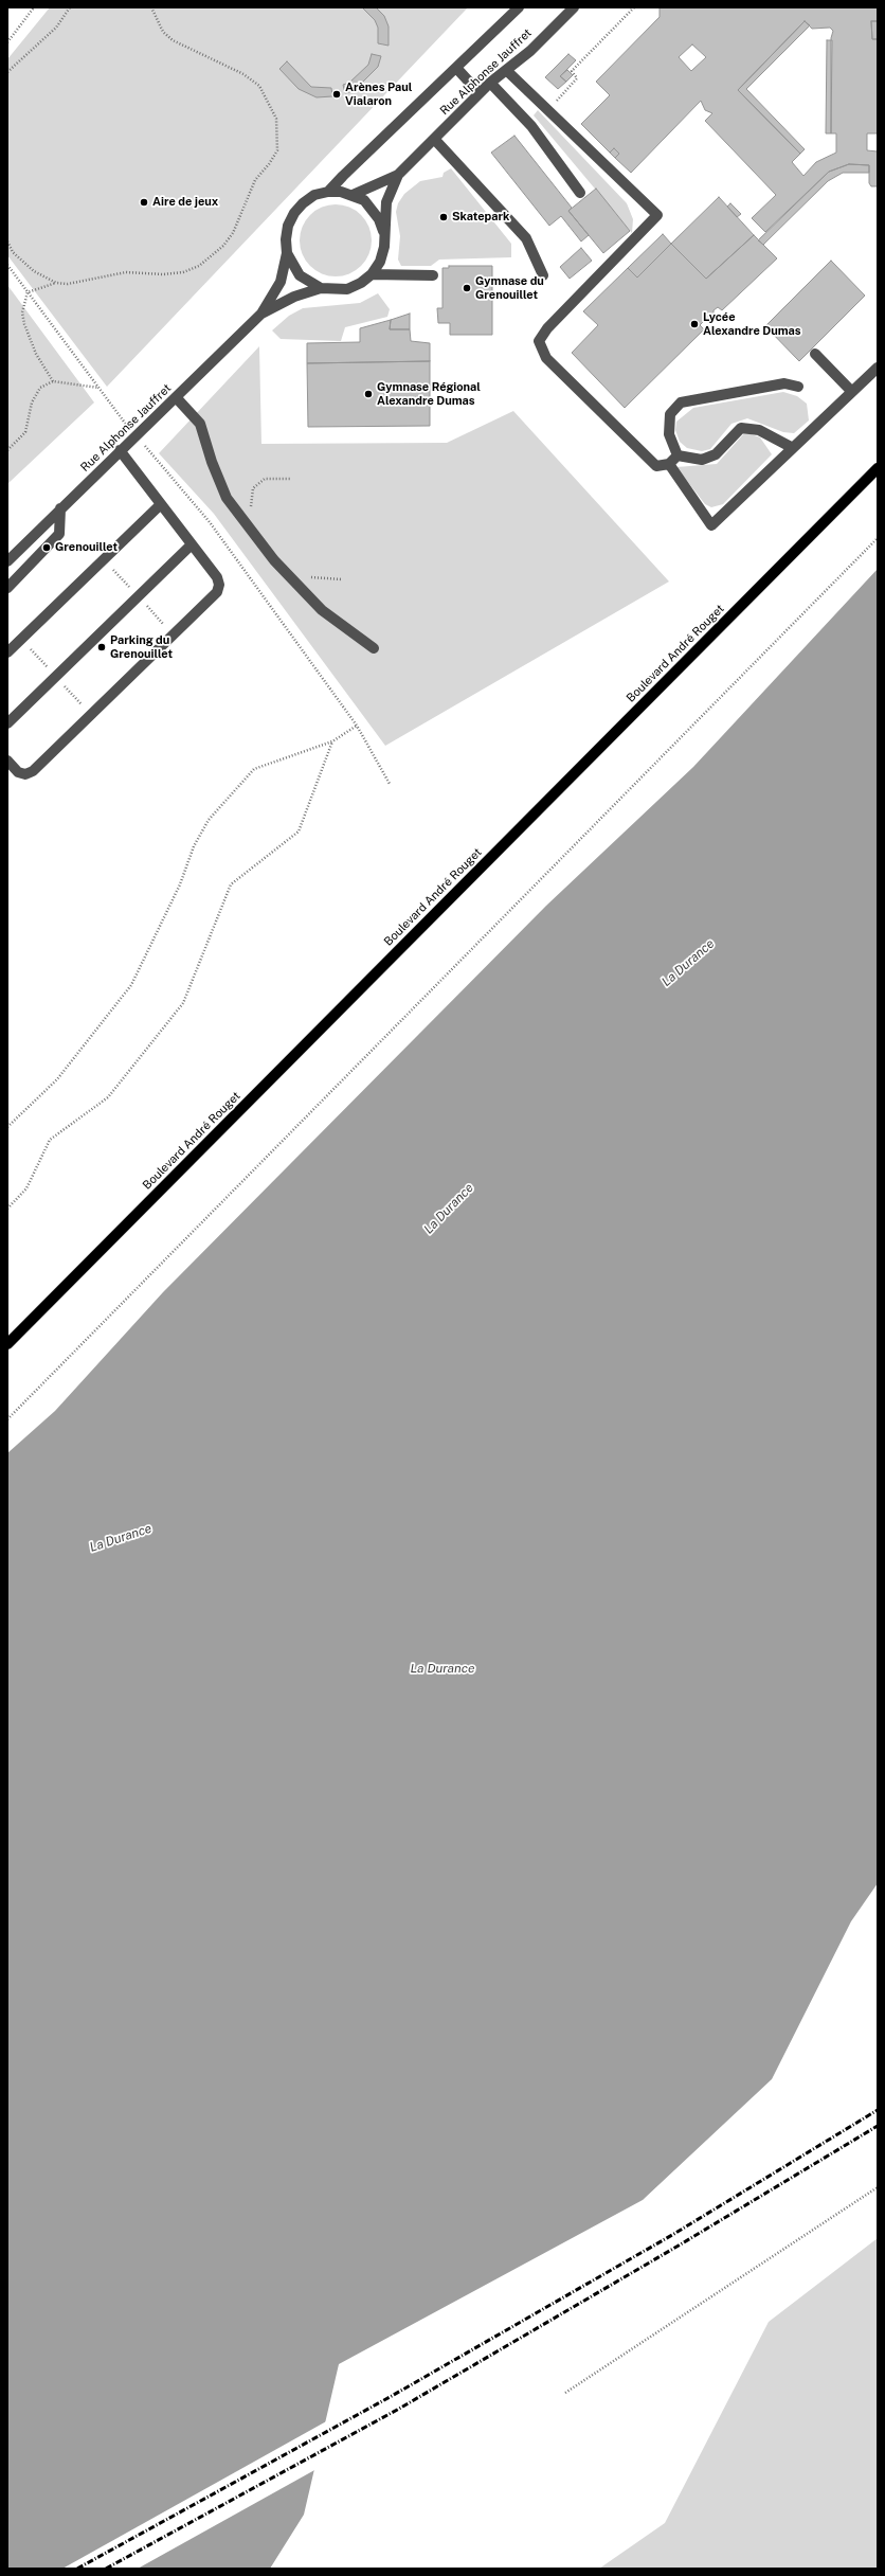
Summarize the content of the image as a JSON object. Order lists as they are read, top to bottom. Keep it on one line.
{"streets":{"main road":["Boulevard André Rouget"],"street":["Rue Alphonse Jauffret"]},"water":["La Durance"],"places":["Arènes Paul Vialaron","Aire de jeux","Skatepark","Gymnase du Grenouillet","Lycée Alexandre Dumas","Gymnase Régional Alexandre Dumas","Grenouillet","Parking du Grenouillet"]}
